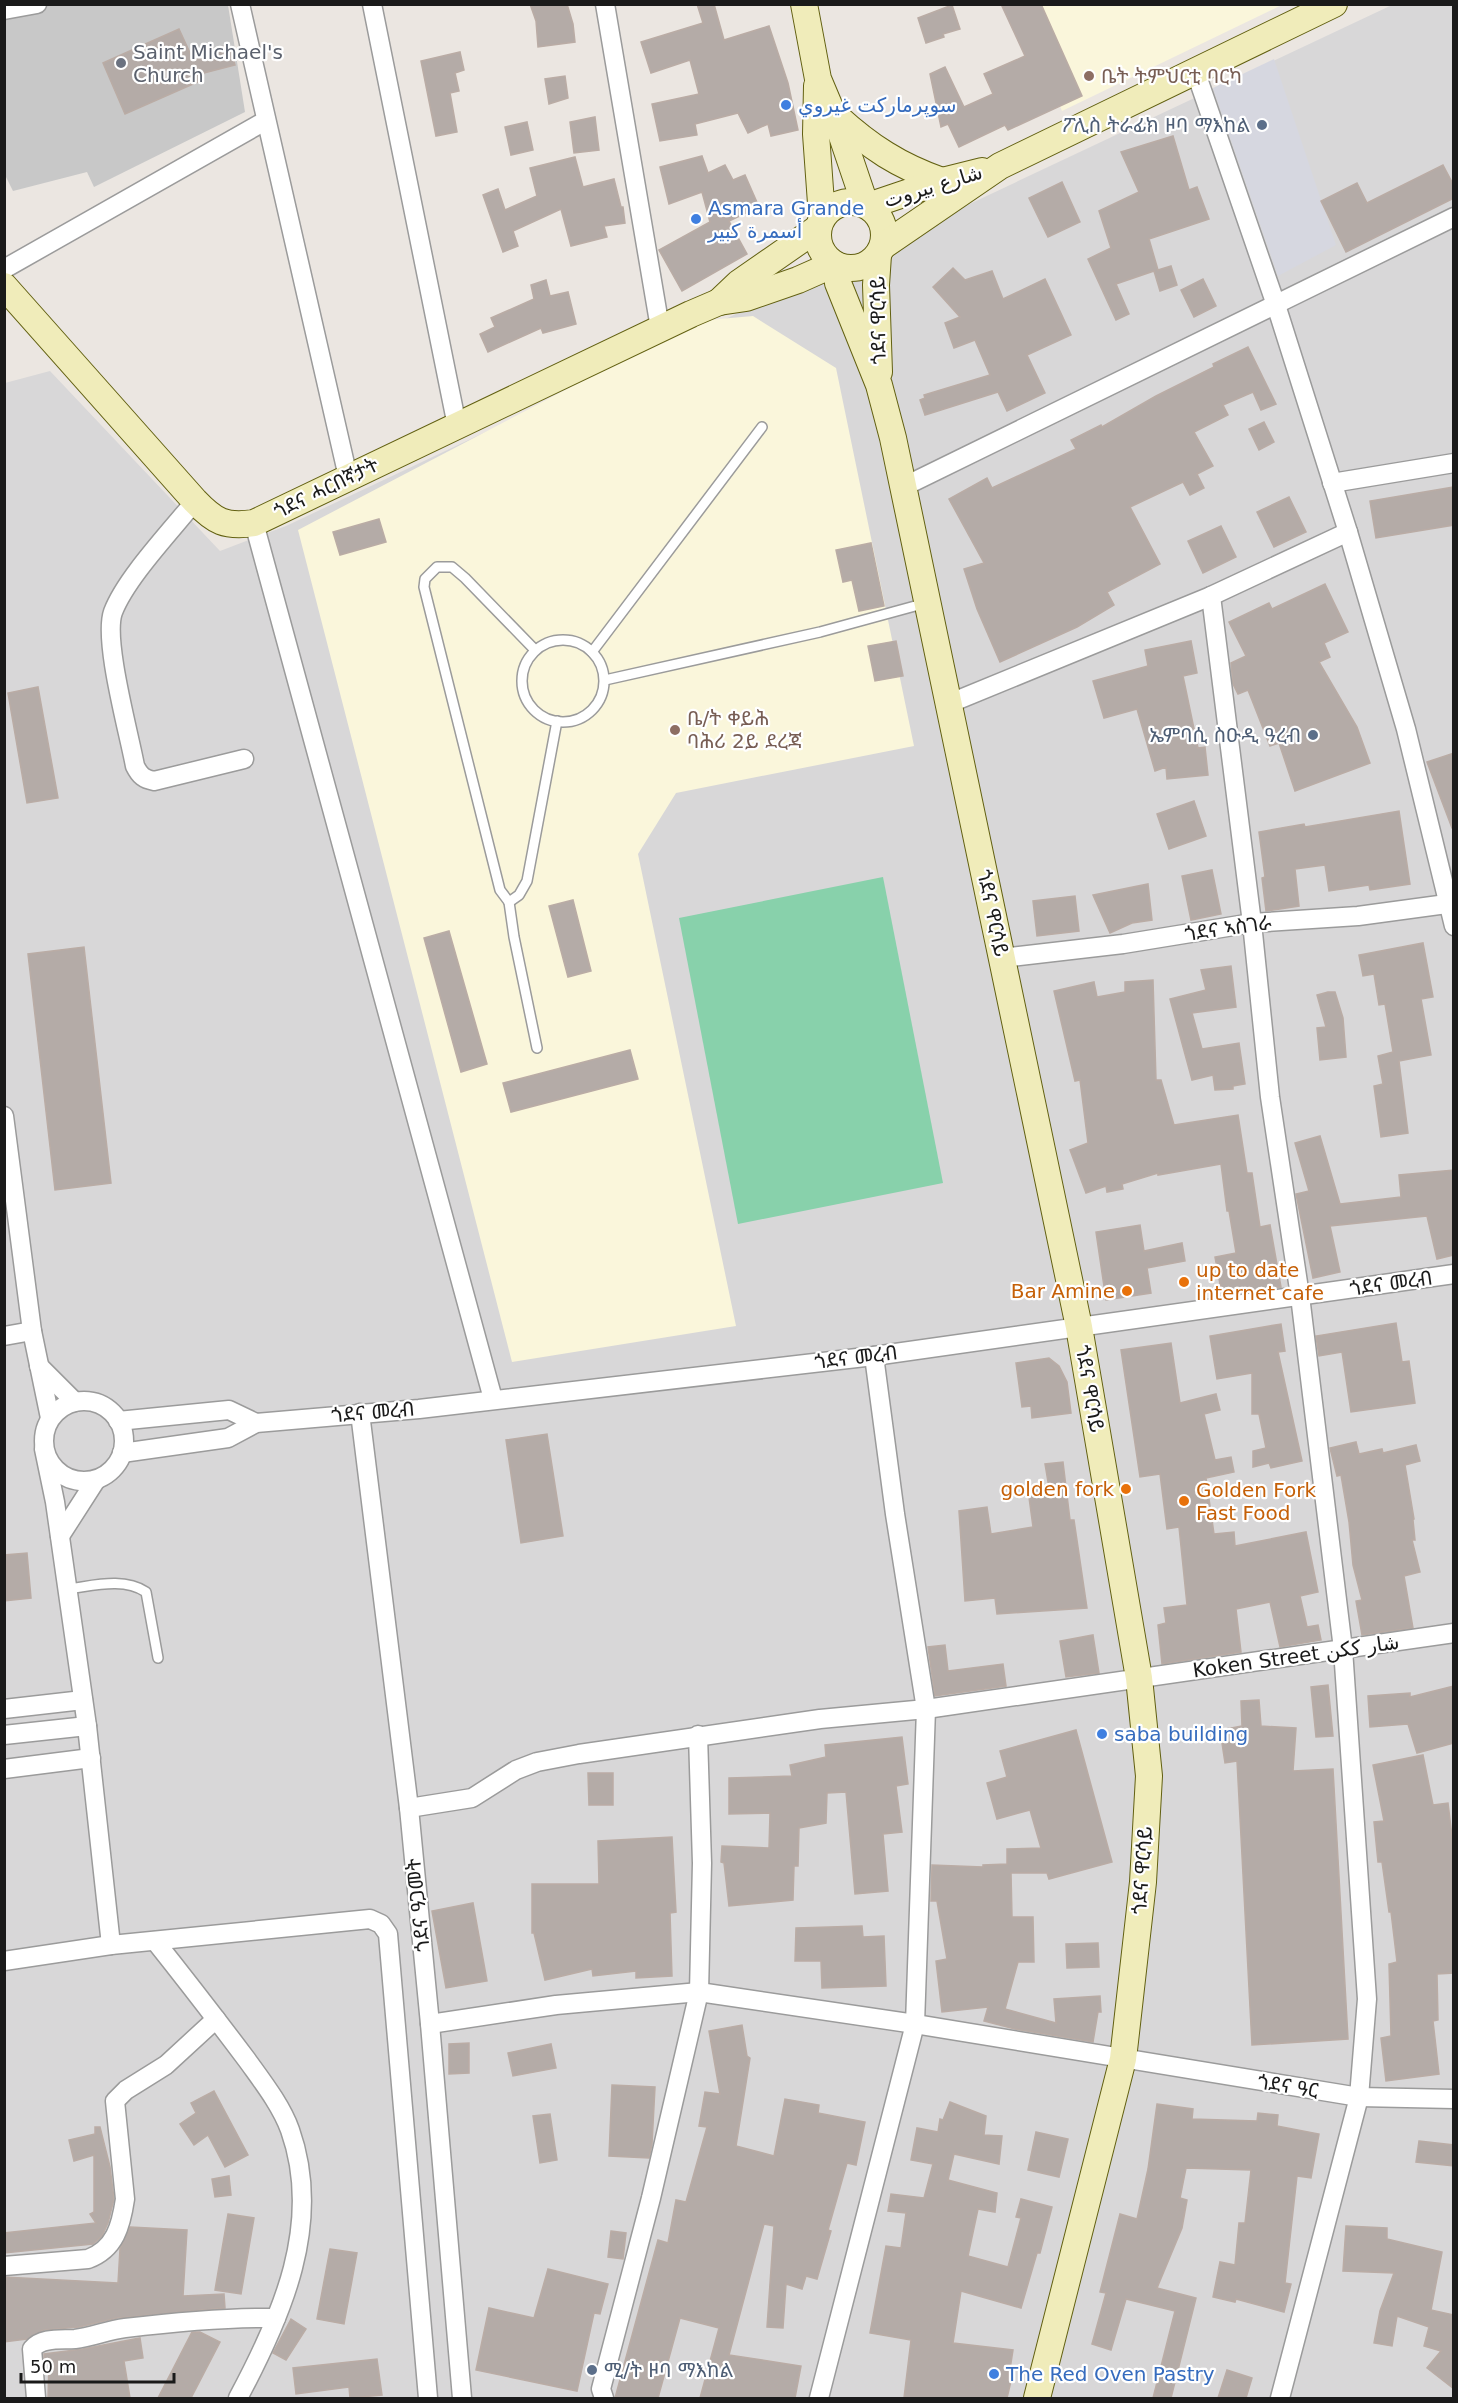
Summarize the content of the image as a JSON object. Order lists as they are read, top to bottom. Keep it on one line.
{"streets":{"main road":["شارع بيروت","ጎደና ዋርሳይ","ጎደና ሓርበኛታት"],"street":["ጎደና ኣስገራ","ጎደና መረብ","Koken Street شار ككن","ጎደና ዓጋመት","ጎደና ዓር"]},"crossings":[["شارع بيروت","ጎደና ዋርሳይ"],["ጎደና ዋርሳይ","ጎደና ኣስገራ"],["ጎደና ዋርሳይ","ጎደና መረብ"],["ጎደና ዋርሳይ","Koken Street شار ككن"],["ጎደና ዋርሳይ","ጎደና ዓር"],["ጎደና መረብ","ጎደና ዓጋመት"],["Koken Street شار ككن","ጎደና ዓጋመት"],["ጎደና ዓጋመት","ጎደና ዓር"]],"places":["Saint Michael's Church","ቤት ትምህርቲ ባርካ","سوپرمارکت غيروي","ፖሊስ ትራፊክ ዞባ ማእከል","Asmara Grande أسمرة كبير","ቤ/ት ቀይሕ ባሕሪ 2ይ ደረጃ","ኤምባሲ ስዑዲ ዓረብ","up to date internet cafe","Bar Amine","golden fork","Golden Fork Fast Food","saba building","ሚ/ት ዞባ ማእከል","The Red Oven Pastry"],"scale_bar":"50 m"}
